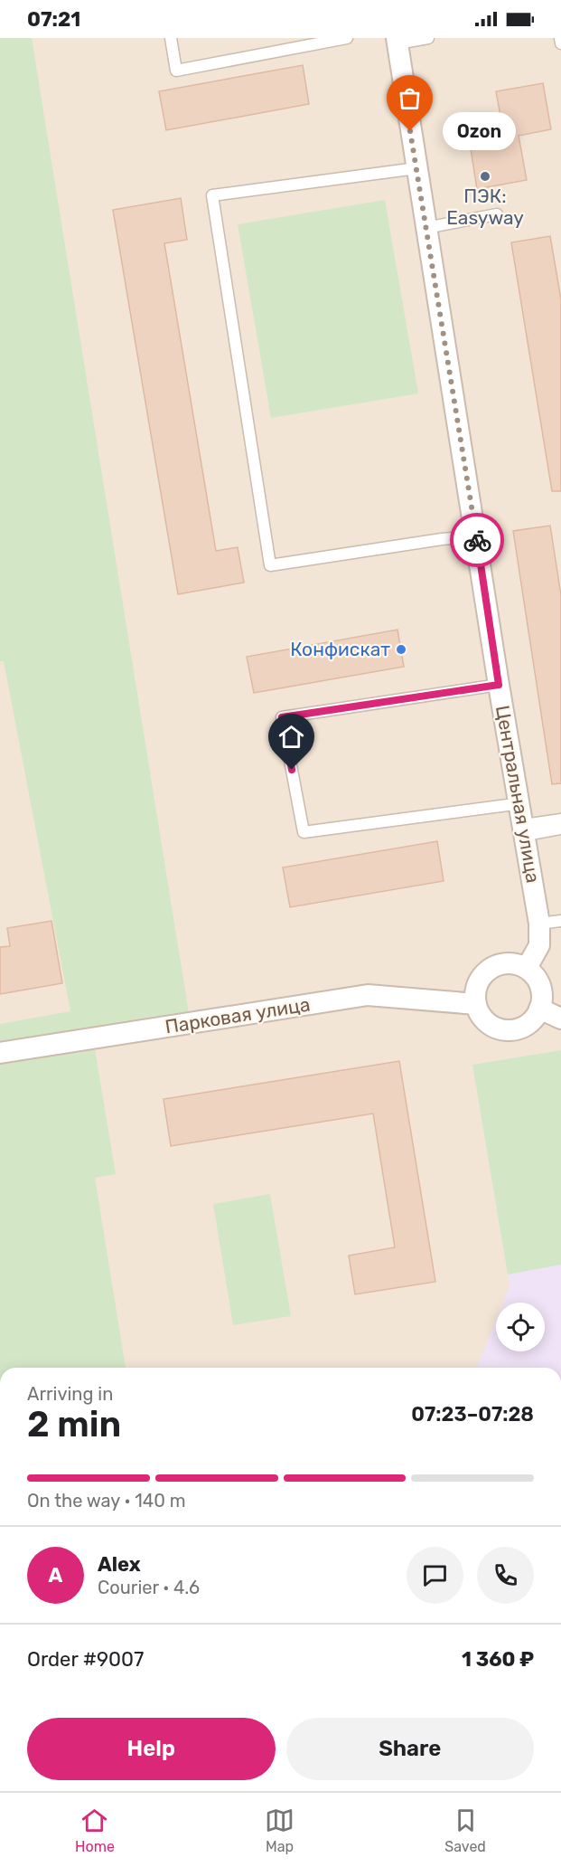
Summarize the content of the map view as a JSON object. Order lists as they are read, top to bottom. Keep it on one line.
{"streets":{"street":["Центральная улица","Парковая улица"]},"crossings":[["Центральная улица","Парковая улица"]],"places":["Ozon","ПЭК: Easyway","Конфискат"],"page":{"status":"07:21","bubble":"Ozon","heading":["2 min","Arriving in","07:23–07:28"],"panel":["Alex","Courier · 4.6","Order #9007","1 360 ₽"],"bar":"On the way · 140 m","round":"A","buttons":["Help","Share"],"tabs":["Home","Map","Saved"]}}
